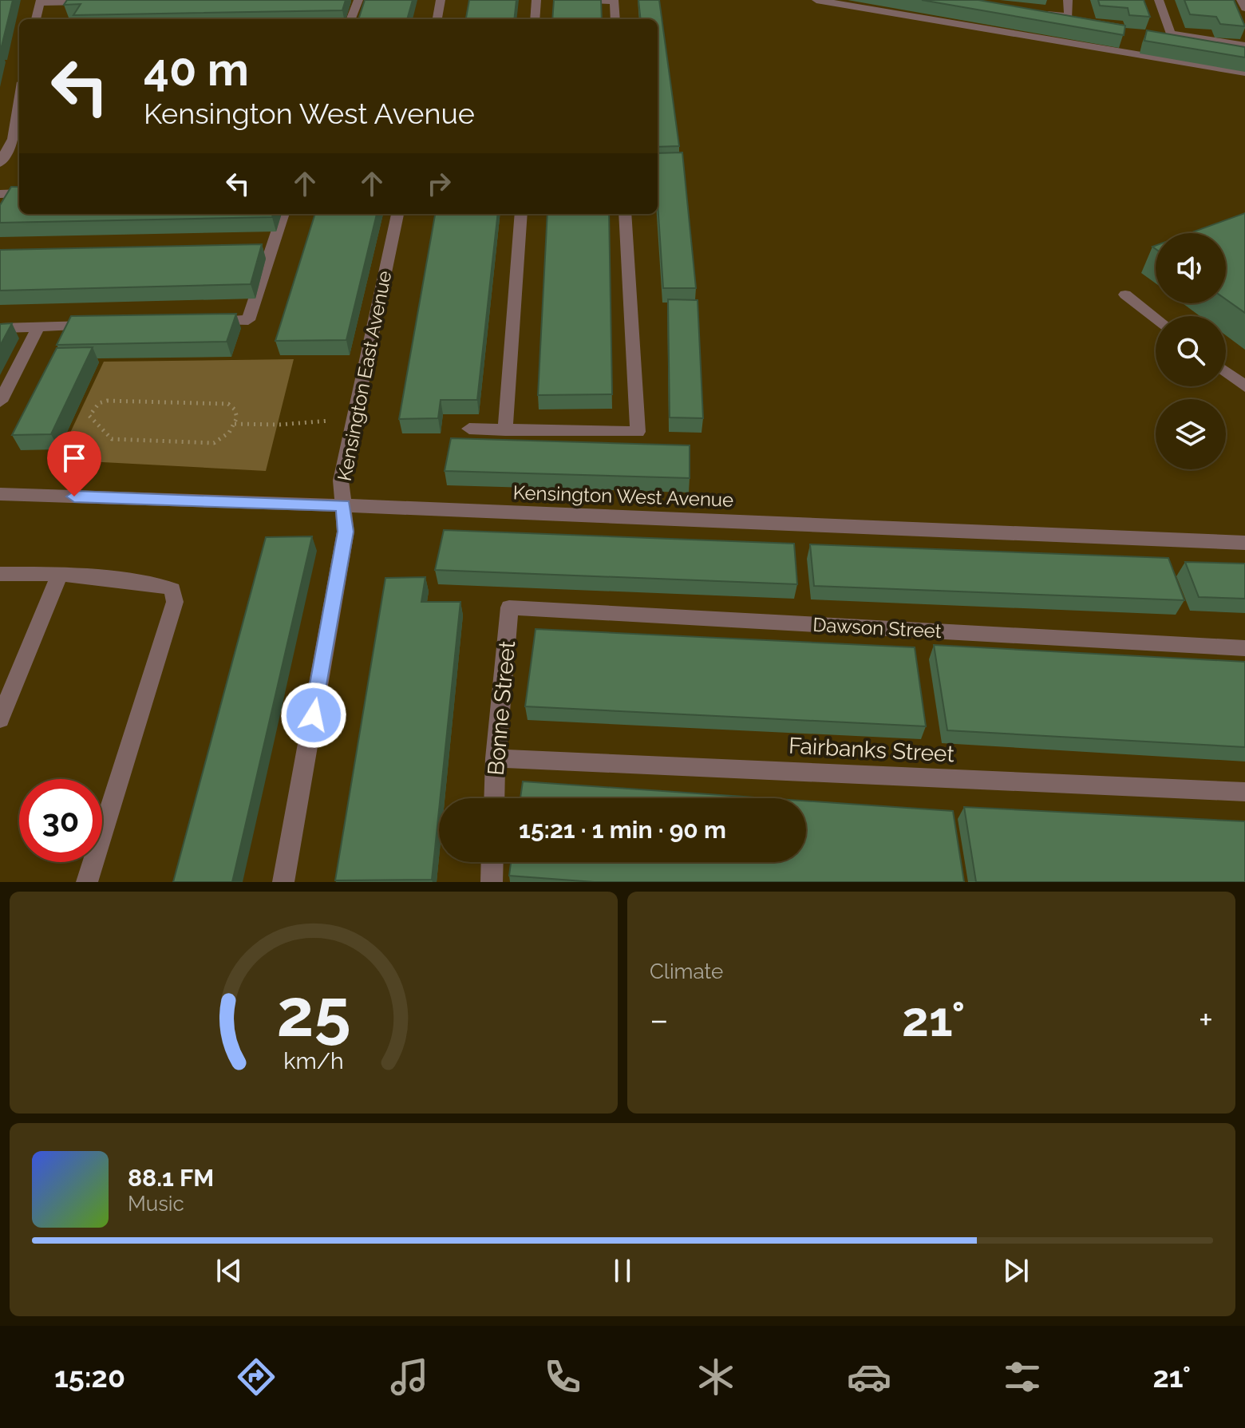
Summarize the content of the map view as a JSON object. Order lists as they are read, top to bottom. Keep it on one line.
{"streets":{"street":["Kensington East Avenue","Kensington West Avenue","Dawson Street","Bonne Street","Fairbanks Street"]},"crossings":[["Kensington East Avenue","Kensington West Avenue"],["Dawson Street","Bonne Street"],["Bonne Street","Fairbanks Street"]],"page":{"turn":["40 m","Kensington West Avenue"],"limit":"30","trip":"15:21 · 1 min · 90 m","tile":"Climate","heat":["−","21°","+"],"song":["88.1 FM","Music"],"tabs":["15:20","21°"],"gauge":["25","km/h"]}}
